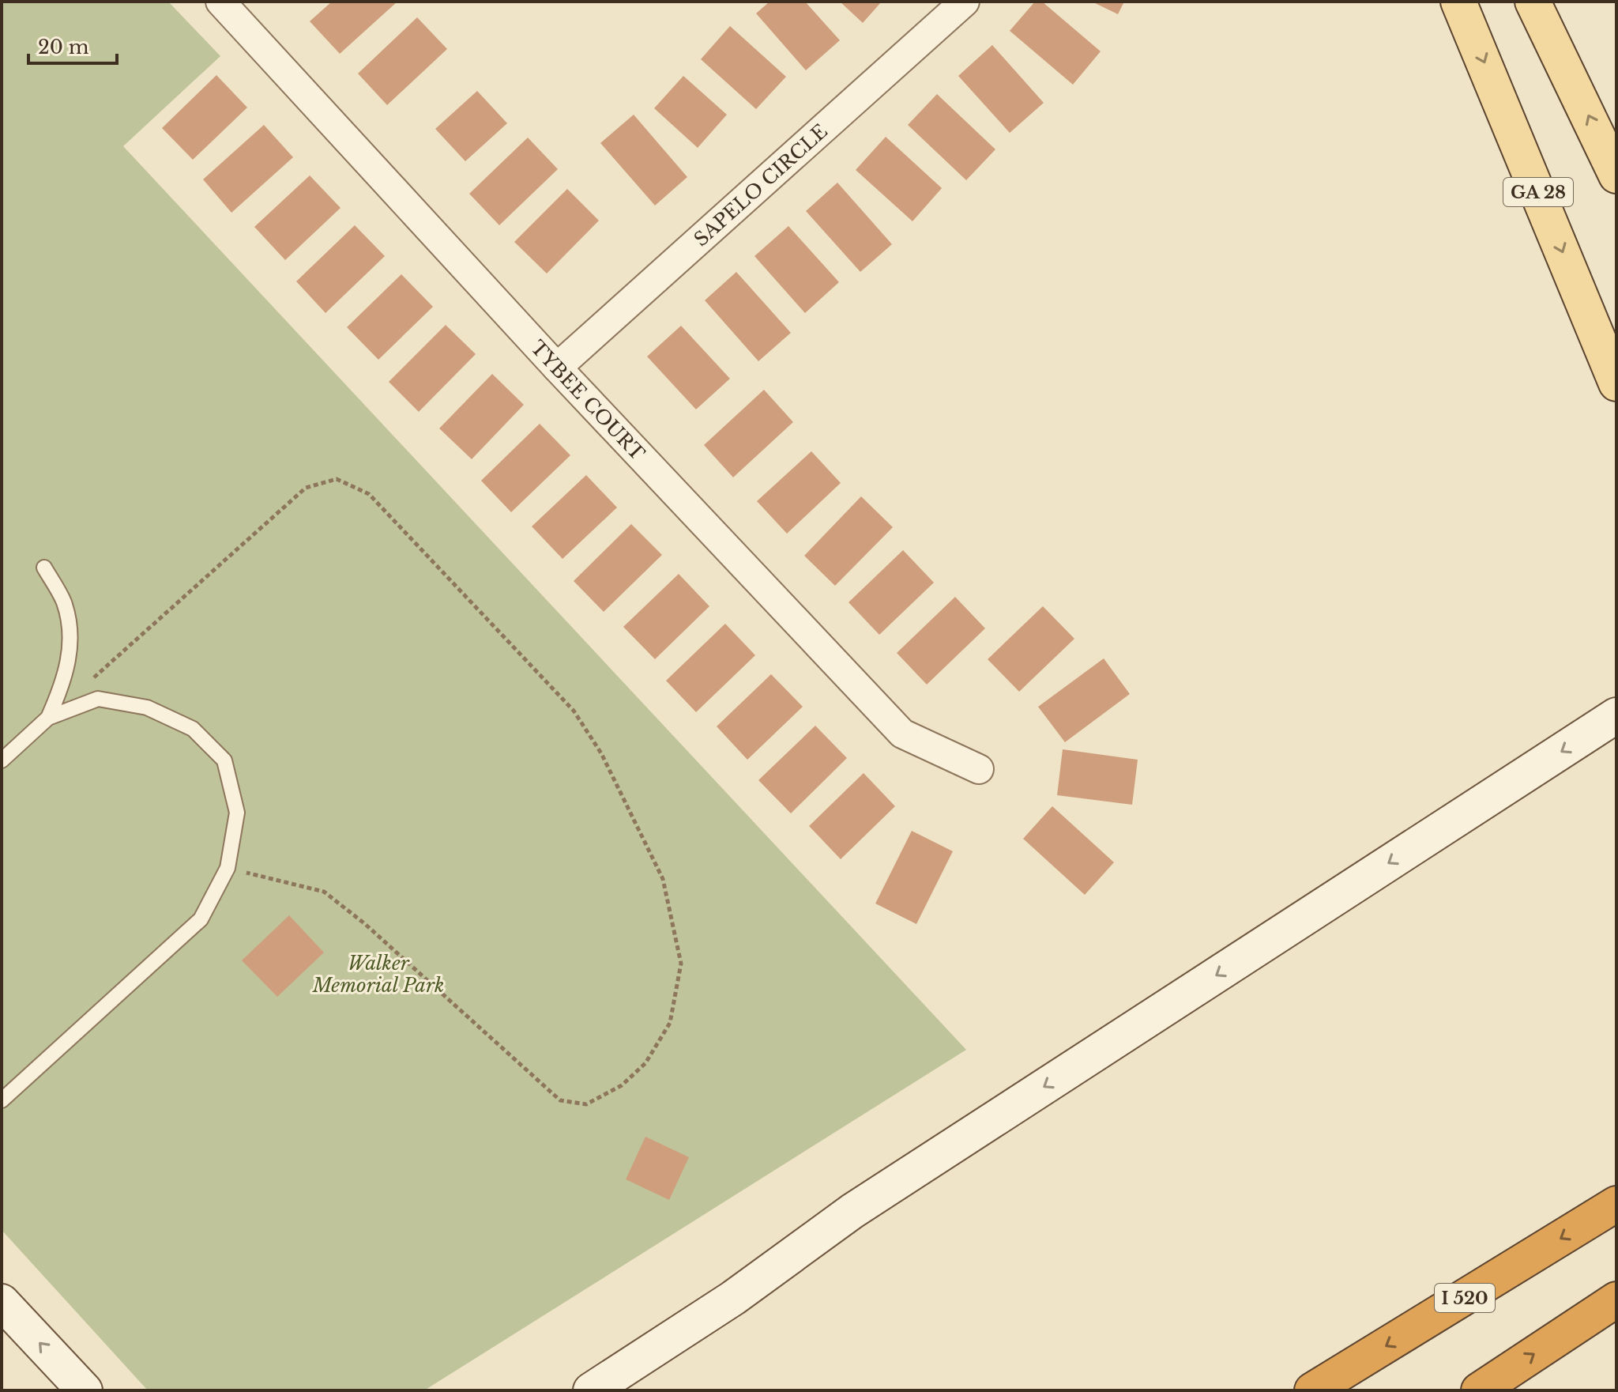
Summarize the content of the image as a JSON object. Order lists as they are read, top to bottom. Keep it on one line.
{"streets":{"highway":["I 520"],"main road":["GA 28"],"street":["SAPELO CIRCLE","TYBEE COURT"]},"crossings":[["SAPELO CIRCLE","TYBEE COURT"]],"parks":["Walker Memorial Park"],"scale_bar":"20 m"}
